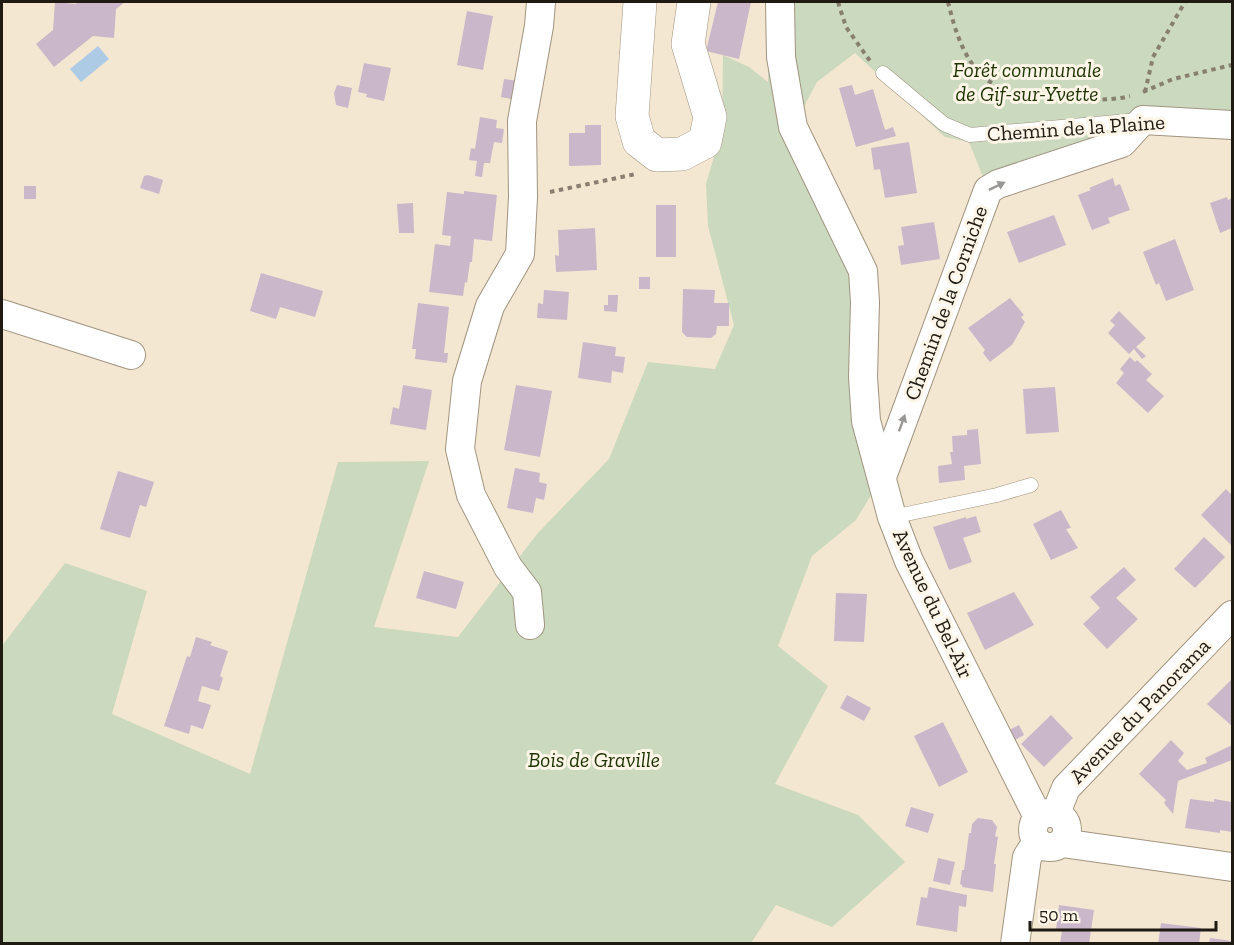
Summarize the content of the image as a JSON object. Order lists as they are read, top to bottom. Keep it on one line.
{"streets":{"street":["Chemin de la Plaine","Chemin de la Corniche","Avenue du Bel-Air","Avenue du Panorama"]},"crossings":[["Chemin de la Plaine","Chemin de la Corniche"],["Chemin de la Corniche","Avenue du Bel-Air"],["Avenue du Bel-Air","Avenue du Panorama"]],"one_way":["Chemin de la Corniche"],"parks":["Forêt communale de Gif-sur-Yvette","Bois de Graville"],"scale_bar":"50 m"}
